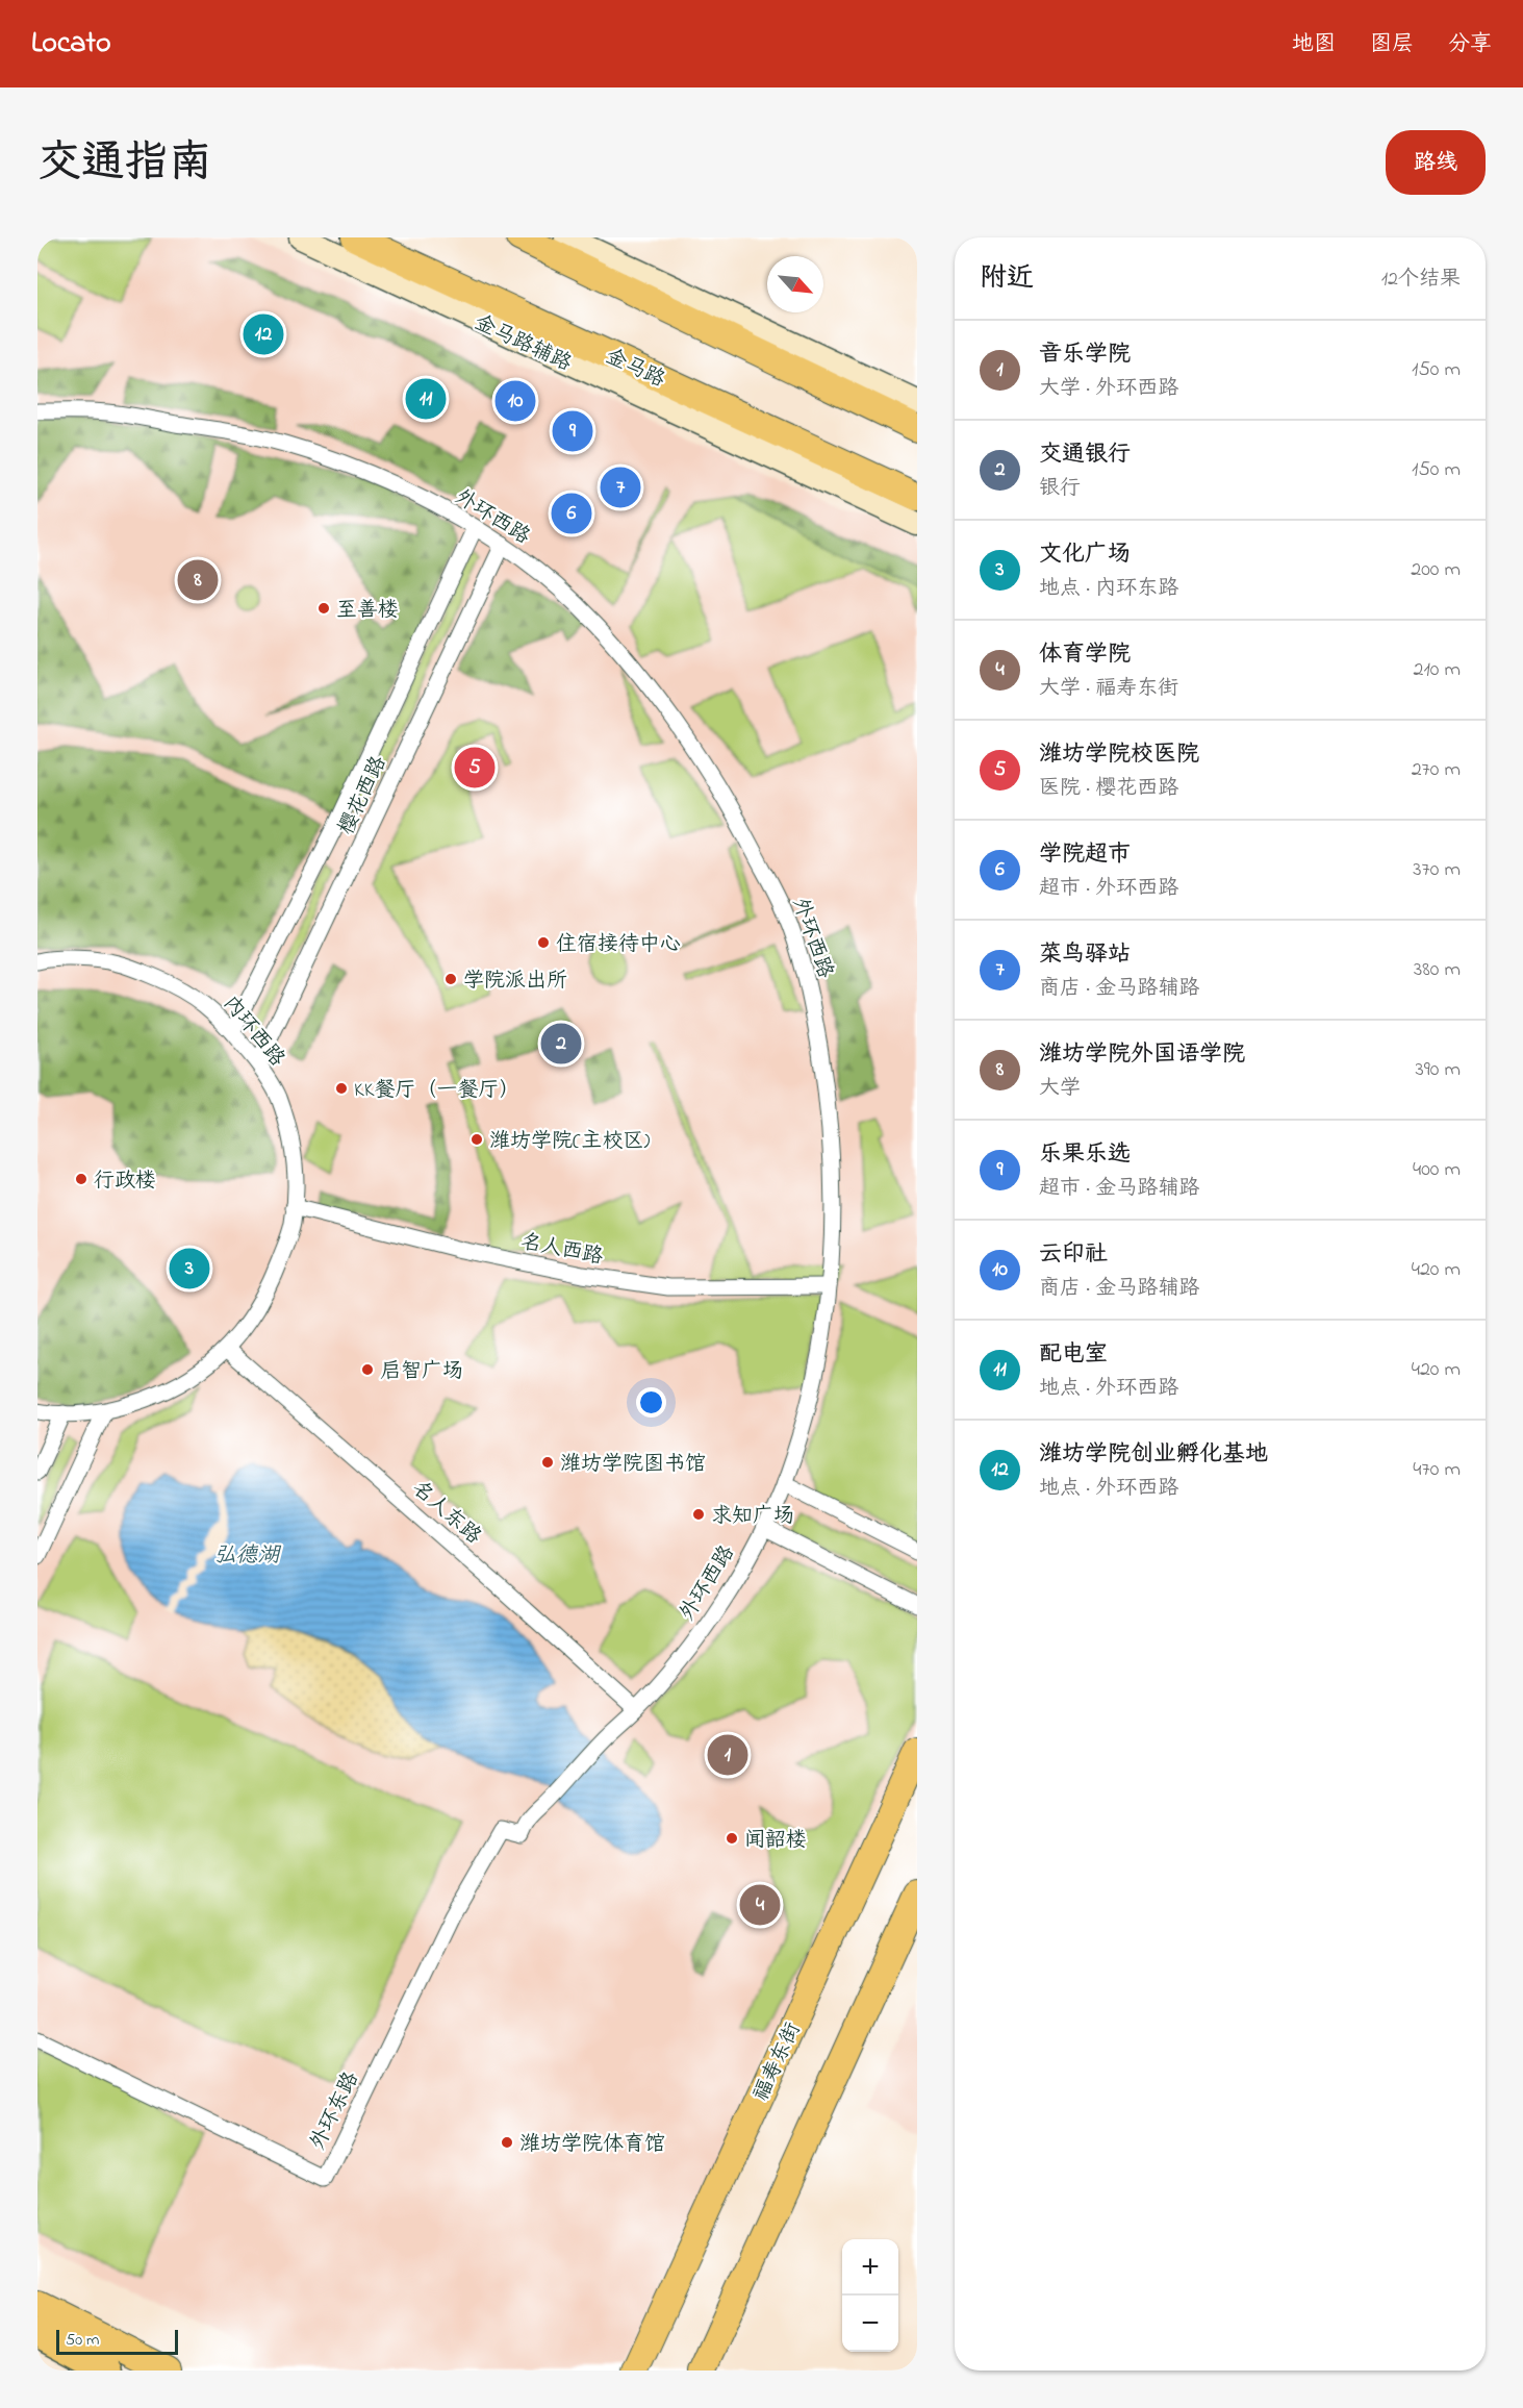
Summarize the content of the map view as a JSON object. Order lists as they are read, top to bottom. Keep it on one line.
{"streets":{"main road":["金马路","福寿东街"],"street":["金马路辅路","外环西路","樱花西路","内环西路","名人西路","名人东路","外环东路"]},"crossings":[["外环西路","樱花西路"],["外环西路","名人西路"],["外环西路","名人东路"],["外环西路","外环东路"],["樱花西路","内环西路"],["内环西路","名人西路"],["内环西路","名人东路"]],"water":["弘德湖"],"places":["至善楼","住宿接待中心","学院派出所","KK餐厅（一餐厅）","潍坊学院(主校区)","行政楼","启智广场","潍坊学院图书馆","求知广场","闻韶楼","潍坊学院体育馆"],"scale_bar":"50 m","north":"bottom right","page":{"header":"Locato","nav":["地图","图层","分享"],"title":"交通指南","buttons":"路线","heading":["附近","12个结果"],"pins":["12","11","10","9","7","6","8","5","2","3","1","4"],"list":[{"mark":"1","name":"音乐学院","note":"大学 · 外环西路","value":"150 m"},{"mark":"2","name":"交通银行","note":"银行","value":"150 m"},{"mark":"3","name":"文化广场","note":"地点 · 内环东路","value":"200 m"},{"mark":"4","name":"体育学院","note":"大学 · 福寿东街","value":"210 m"},{"mark":"5","name":"潍坊学院校医院","note":"医院 · 樱花西路","value":"270 m"},{"mark":"6","name":"学院超市","note":"超市 · 外环西路","value":"370 m"},{"mark":"7","name":"菜鸟驿站","note":"商店 · 金马路辅路","value":"380 m"},{"mark":"8","name":"潍坊学院外国语学院","note":"大学","value":"390 m"},{"mark":"9","name":"乐果乐选","note":"超市 · 金马路辅路","value":"400 m"},{"mark":"10","name":"云印社","note":"商店 · 金马路辅路","value":"420 m"},{"mark":"11","name":"配电室","note":"地点 · 外环西路","value":"420 m"},{"mark":"12","name":"潍坊学院创业孵化基地","note":"地点 · 外环西路","value":"470 m"}],"map_buttons":["+","−"],"scale":"50 m"}}
